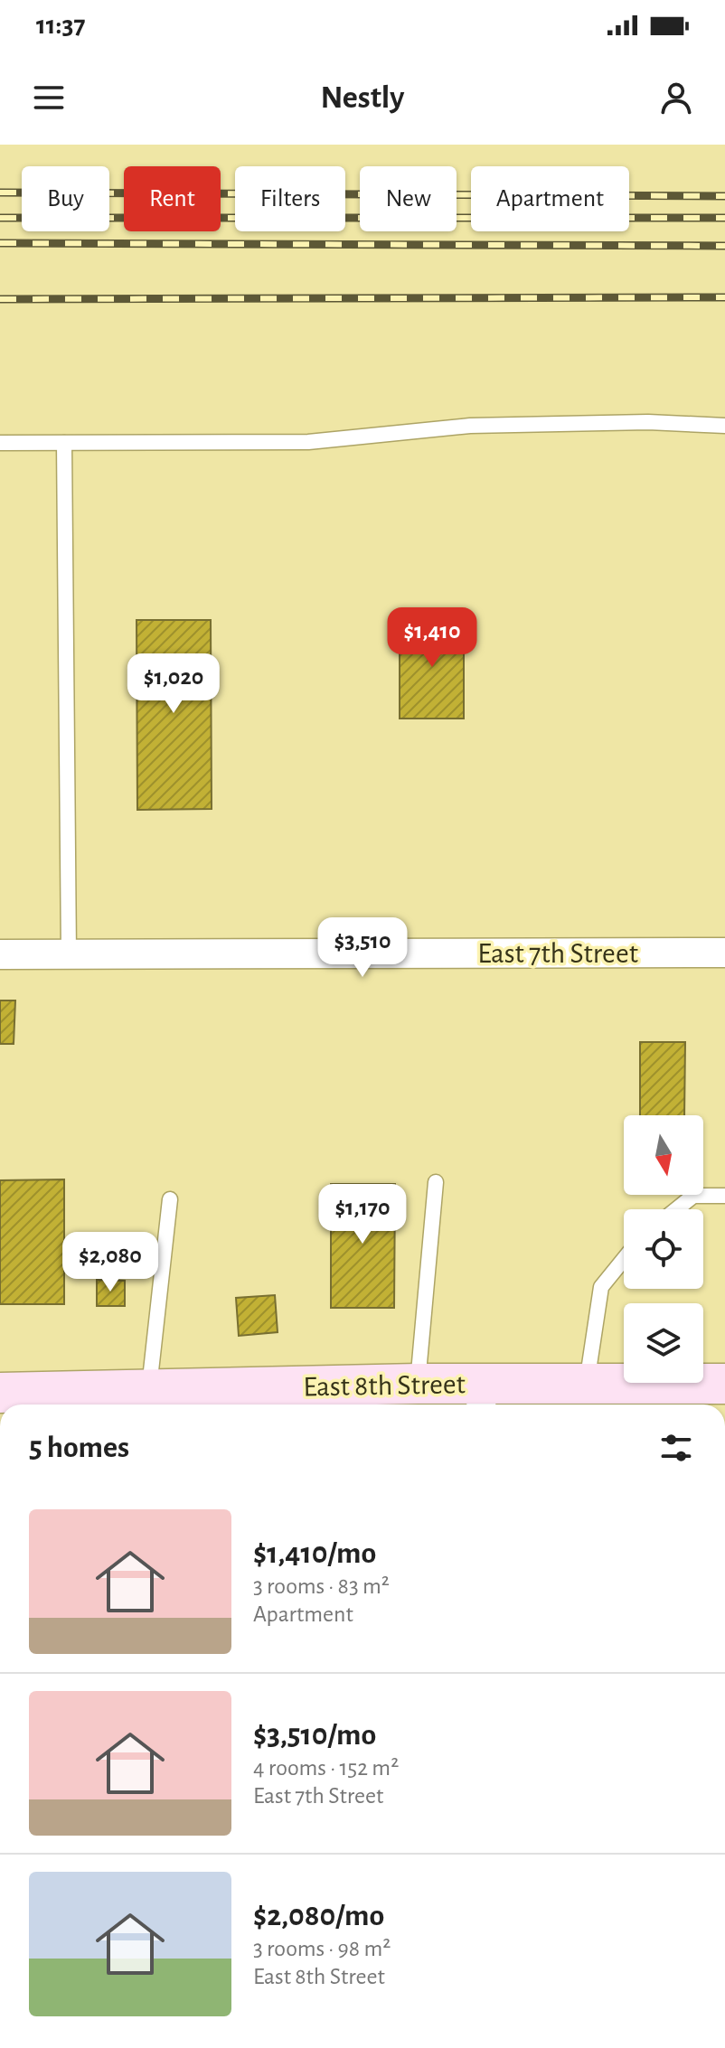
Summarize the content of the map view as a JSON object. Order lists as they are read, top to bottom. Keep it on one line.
{"streets":{"street":["East 7th Street","East 8th Street"]},"north":"bottom","page":{"status":"11:37","header":"Nestly","chip":["Buy","Rent","Filters","New","Apartment"],"price":["$1,410","$1,020","$3,510","$1,170","$2,080"],"heading":"5 homes","list":[{"name":"$1,410/mo","note":"3 rooms · 83 m² · Apartment"},{"name":"$3,510/mo","note":"4 rooms · 152 m² · East 7th Street"},{"name":"$2,080/mo","note":"3 rooms · 98 m² · East 8th Street"}]}}
